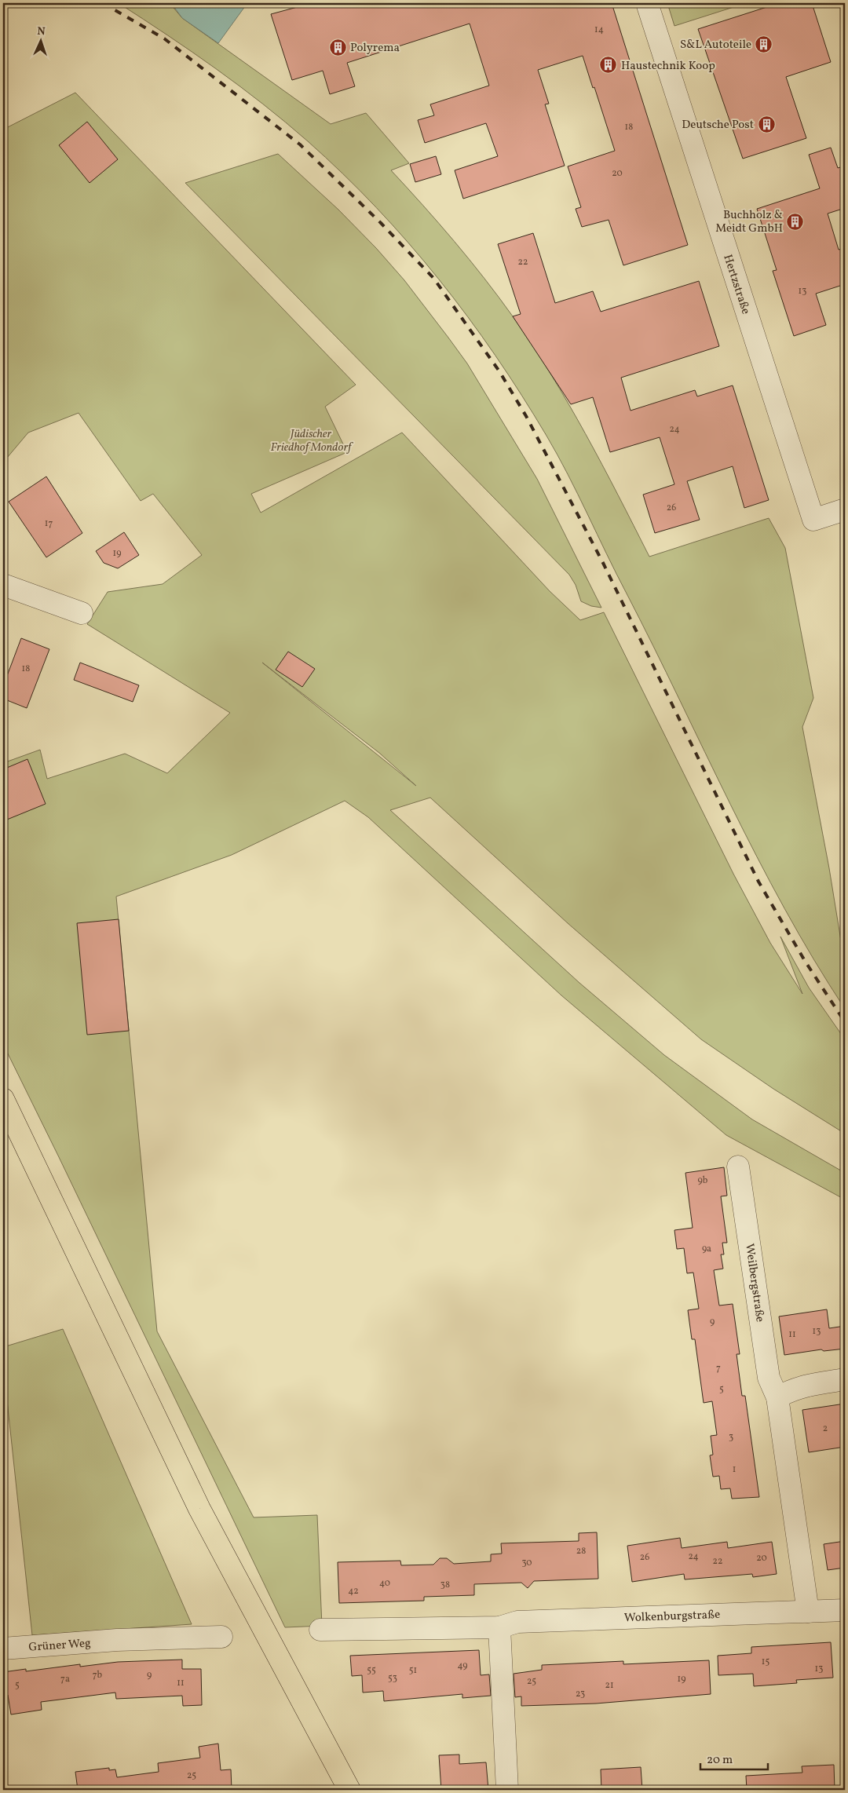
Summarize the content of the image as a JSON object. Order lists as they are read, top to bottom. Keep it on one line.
{"streets":{"street":["Hertzstraße","Weilbergstraße","Wolkenburgstraße","Grüner Weg"]},"crossings":[["Weilbergstraße","Wolkenburgstraße"]],"parks":["Jüdischer Friedhof Mondorf"],"places":{"building":["S&L Autoteile","Polyrema","Haustechnik Koop","Deutsche Post","Buchholz & Meidt GmbH"]},"house_numbers":["14","18","20","22","13","24","26","17","19","18","9b","9a","9","13","11","7","5","2","3","1","28","24","26","20","22","30","40","38","42","15","49","13","55","51","7b","9","53","7a","19","25","11","5","21","23","25"],"scale_bar":"20 m","north":"top"}
